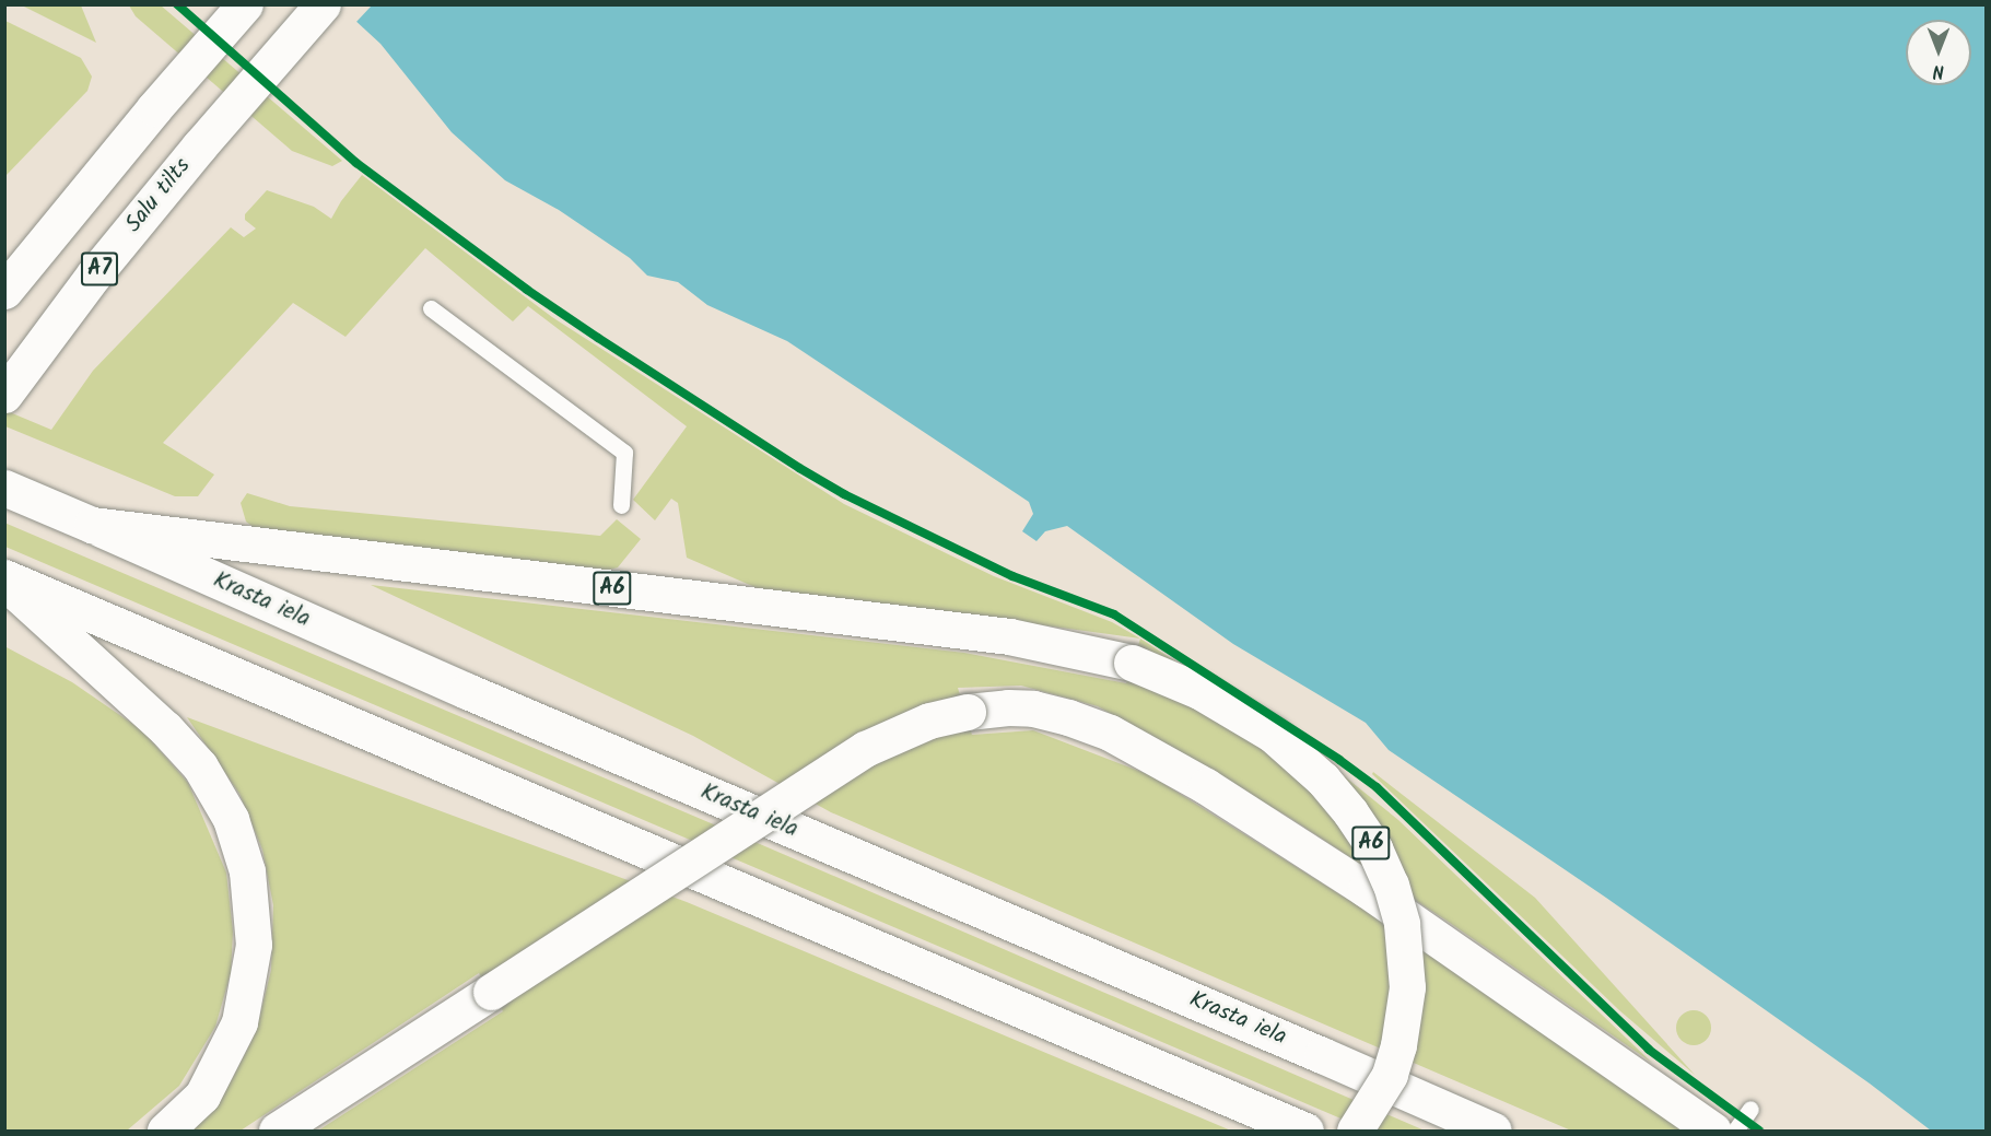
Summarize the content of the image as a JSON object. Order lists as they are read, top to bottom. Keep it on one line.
{"streets":{"main road":["Salu tilts","A7","A6","Krasta iela"]},"crossings":[["A6","Krasta iela"]],"north":"bottom"}
